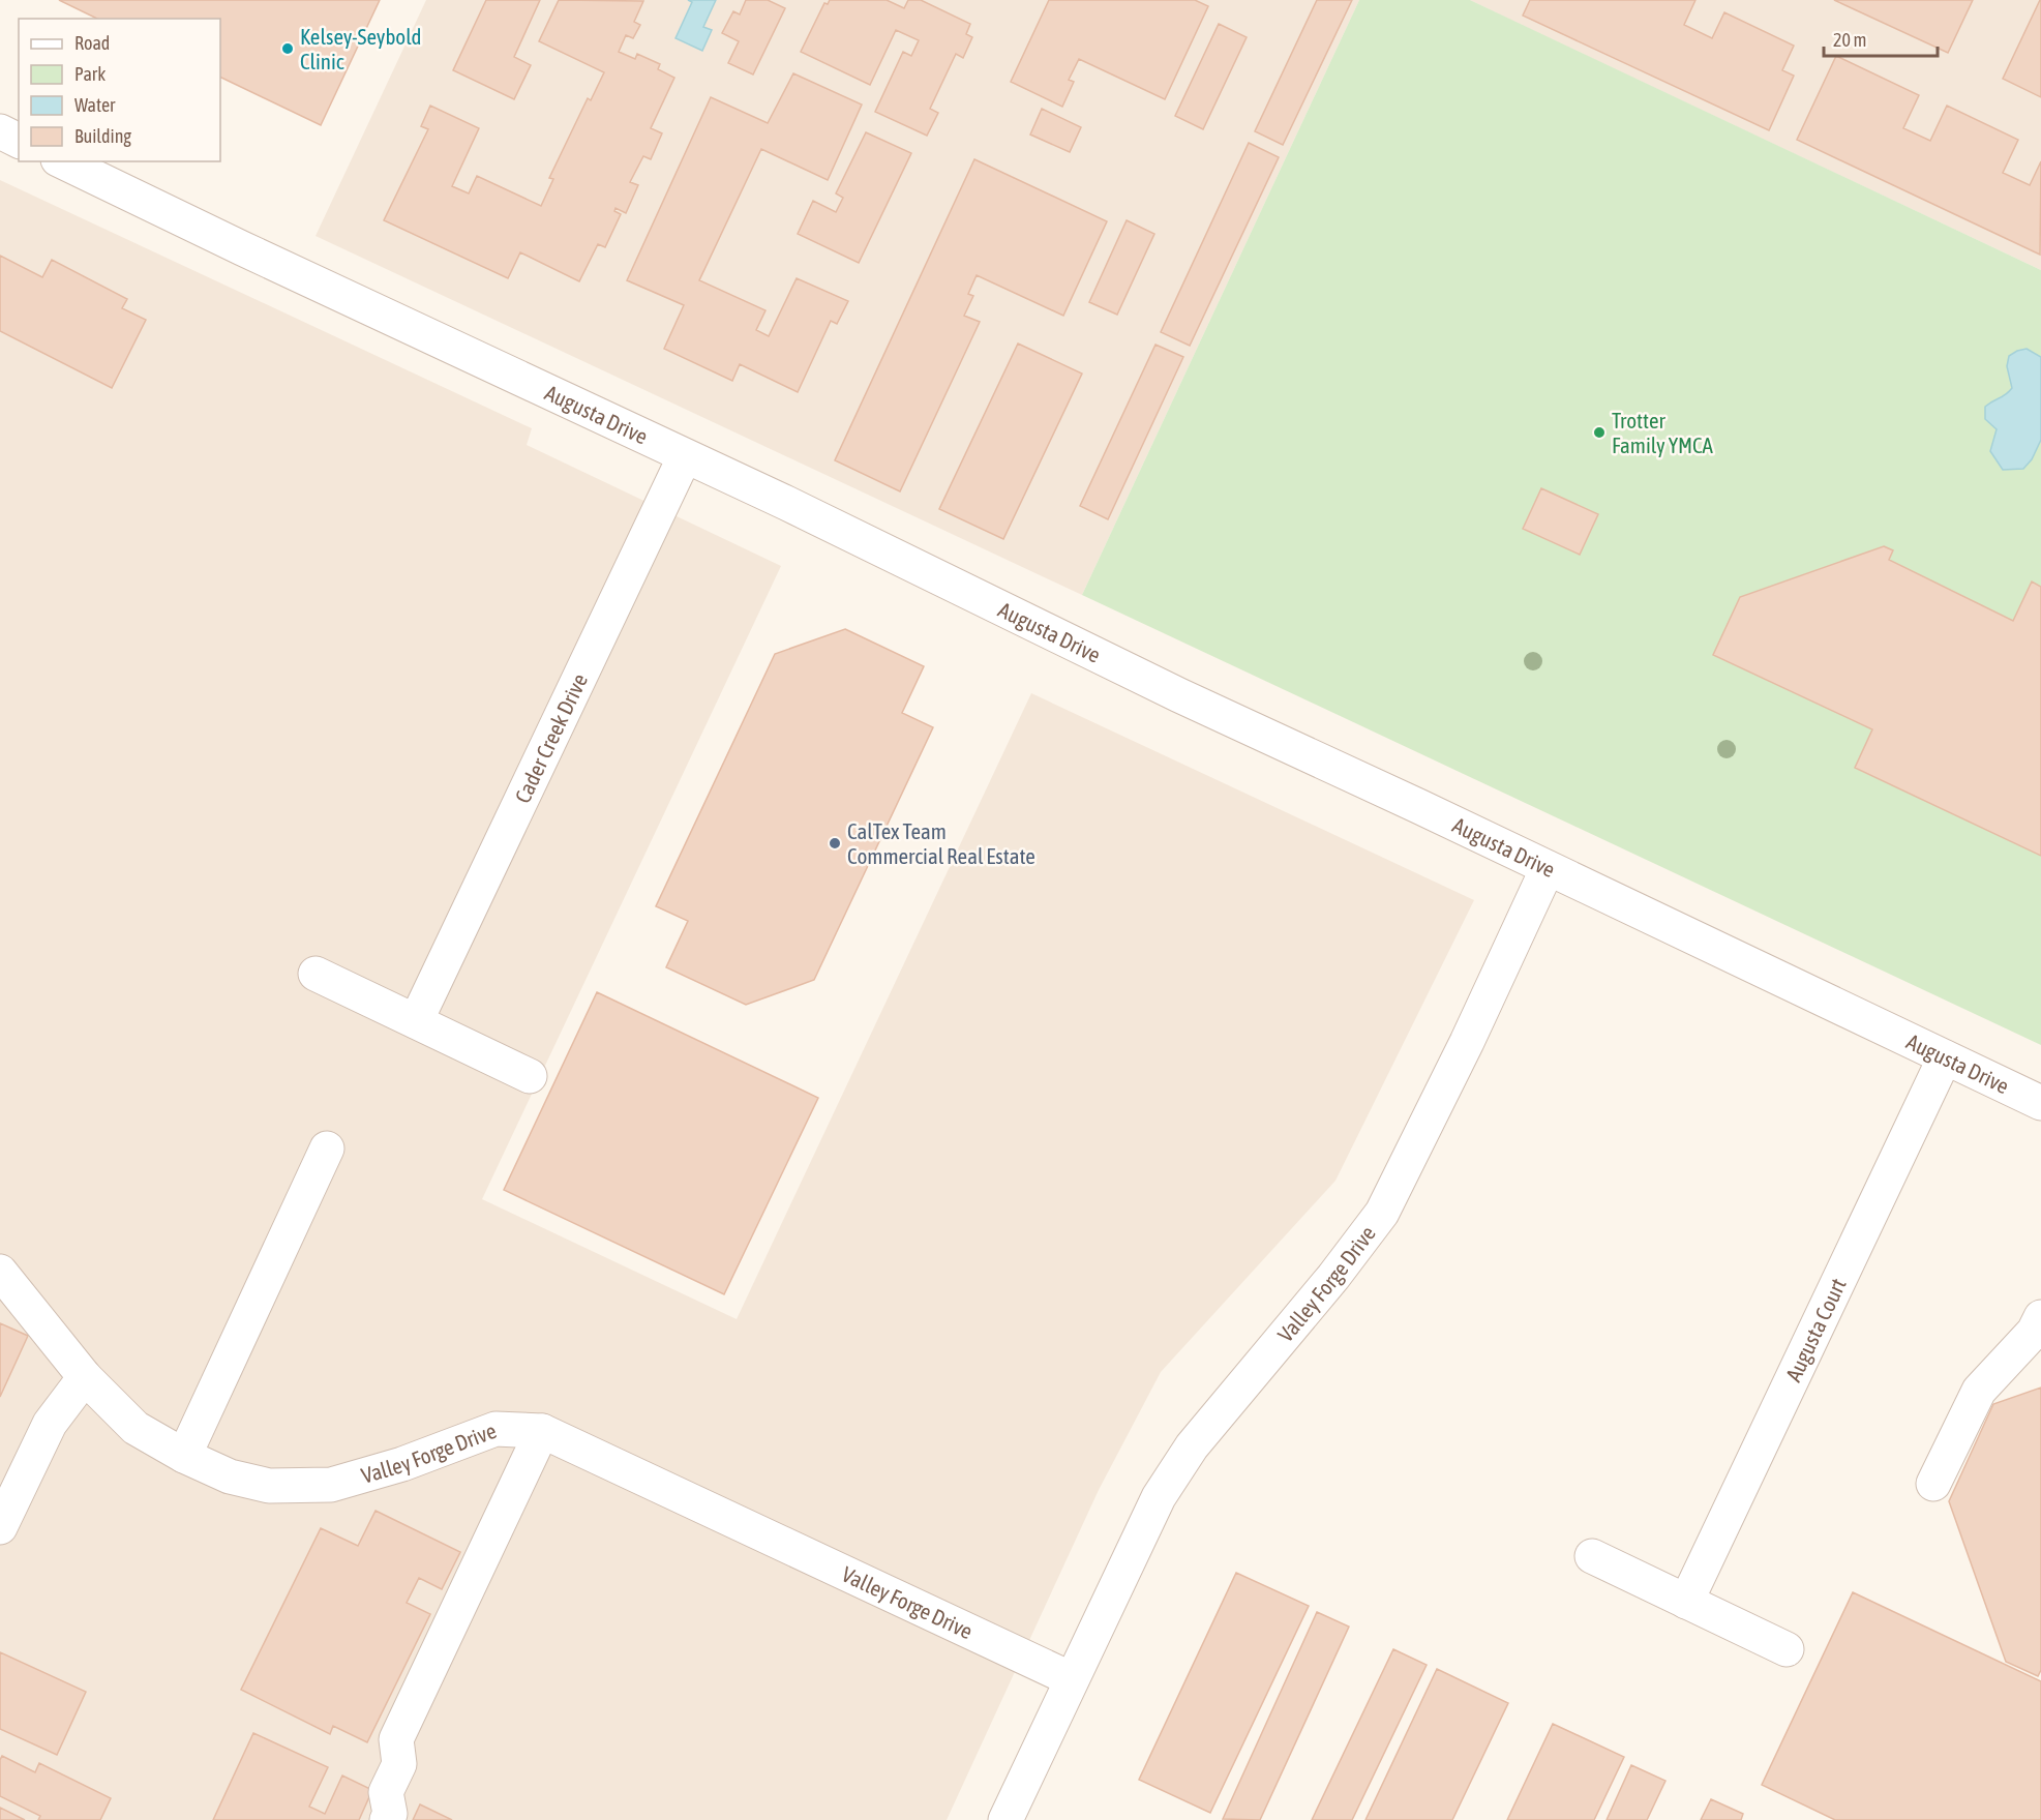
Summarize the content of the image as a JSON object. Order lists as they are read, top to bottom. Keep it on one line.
{"streets":{"street":["Augusta Drive","Cader Creek Drive","Valley Forge Drive","Augusta Court"]},"crossings":[["Augusta Drive","Cader Creek Drive"],["Augusta Drive","Valley Forge Drive"],["Augusta Drive","Augusta Court"]],"places":["Kelsey-Seybold Clinic","Trotter Family YMCA","CalTex Team Commercial Real Estate"],"legend":["Road","Park","Water","Building"],"scale_bar":"20 m"}
